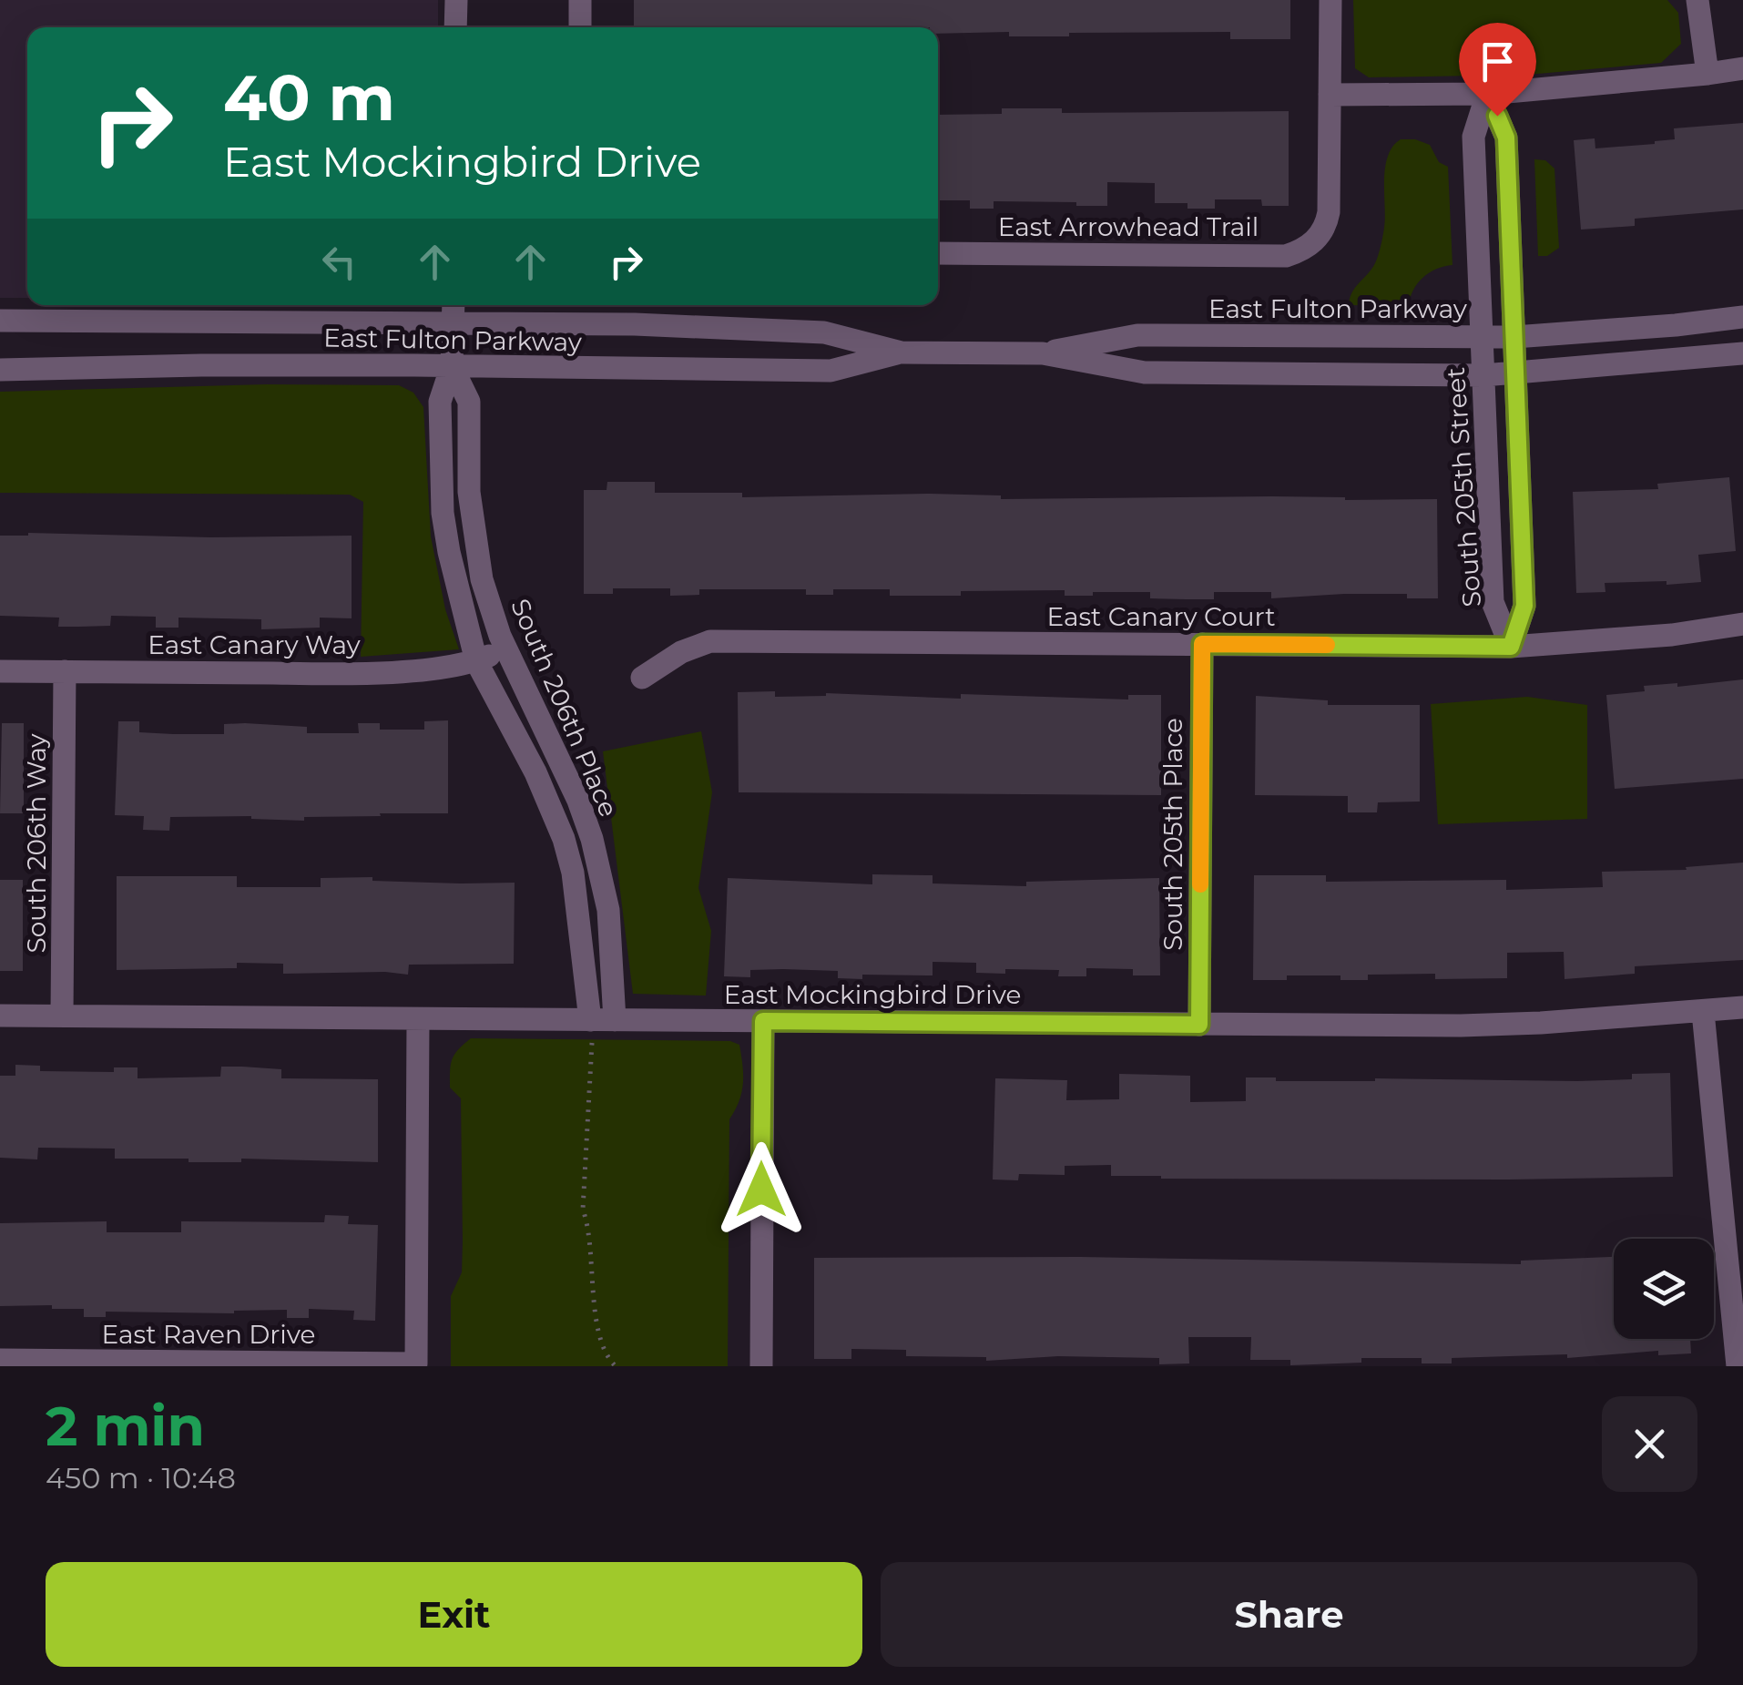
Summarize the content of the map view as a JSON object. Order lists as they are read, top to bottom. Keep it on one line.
{"streets":{"street":["East Arrowhead Trail","East Fulton Parkway","South 205th Street","East Canary Court","East Canary Way","South 206th Place","South 205th Place","South 206th Way","East Mockingbird Drive","East Raven Drive"]},"crossings":[["East Fulton Parkway","South 205th Street"],["East Fulton Parkway","South 206th Place"],["South 205th Street","East Canary Court"],["East Canary Court","South 205th Place"],["East Canary Way","South 206th Place"],["East Canary Way","South 206th Way"],["South 206th Place","East Mockingbird Drive"],["South 205th Place","East Mockingbird Drive"],["South 206th Way","East Mockingbird Drive"],["East Mockingbird Drive","East Raven Drive"]],"page":{"turn":["40 m","East Mockingbird Drive"],"heading":["2 min","450 m · 10:48"],"buttons":["Exit","Share"]}}
